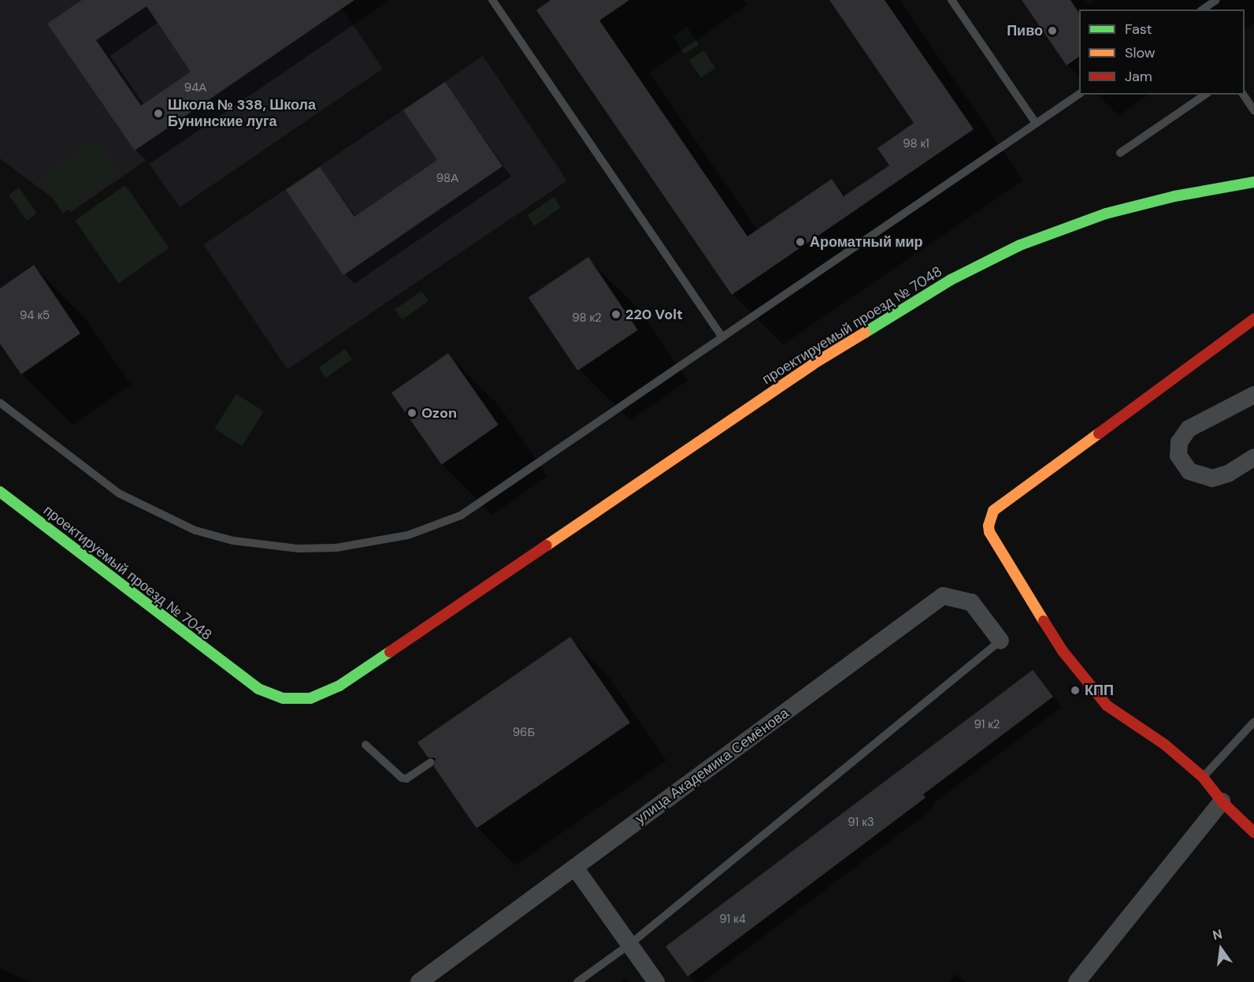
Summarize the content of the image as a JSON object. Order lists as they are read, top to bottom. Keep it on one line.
{"streets":{"main road":["проектируемый проезд № 7048"],"street":["улица Академика Семёнова"]},"places":["Пиво","Школа № 338, Школа Бунинские луга","Ароматный мир","220 Volt","Ozon","КПП"],"house_numbers":["94А","98 к1","98А","94 к5","98 к2","91 к2","96Б","91 к3","91 к4"],"legend":["Fast","Slow","Jam"],"north":"top"}
